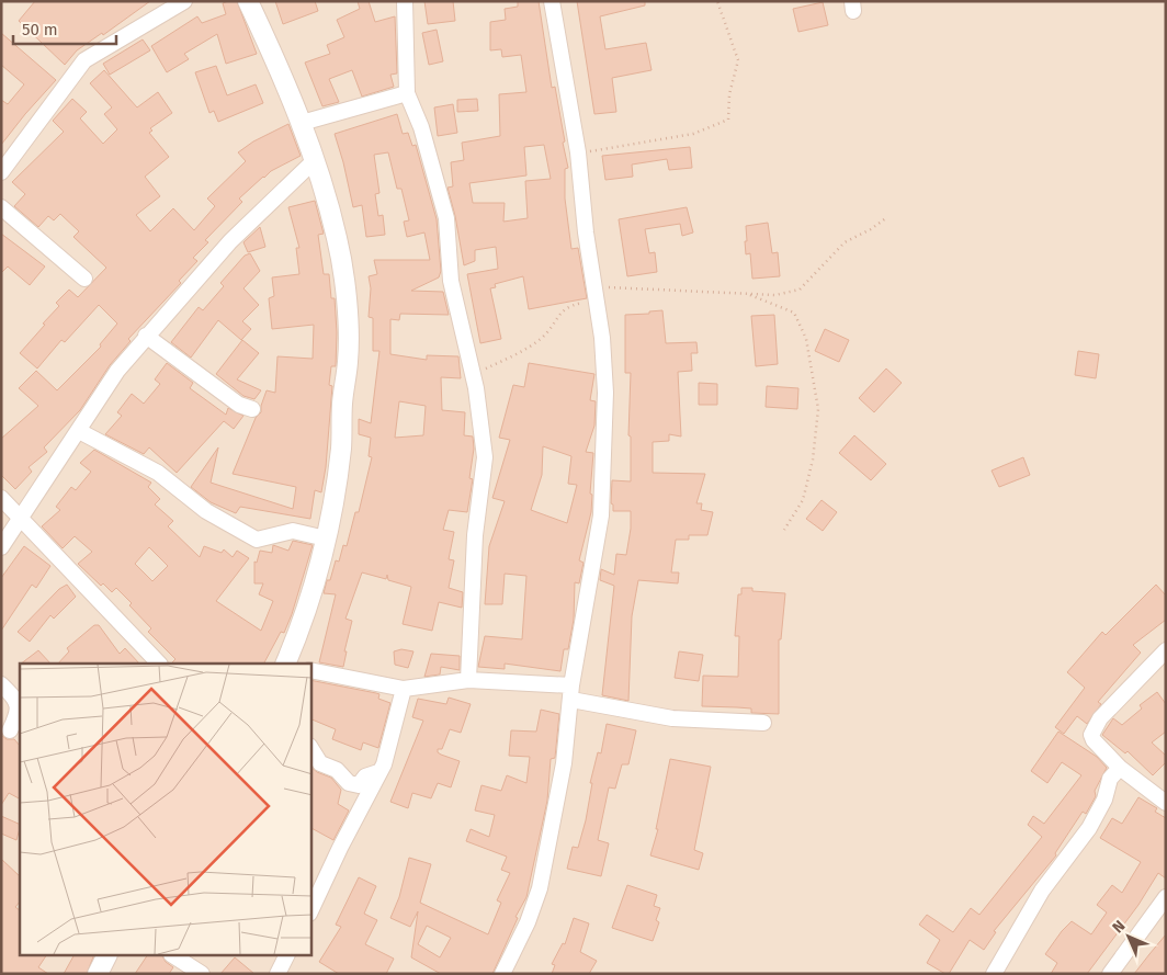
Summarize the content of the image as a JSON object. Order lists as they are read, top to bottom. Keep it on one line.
{"scale_bar":"50 m","north":"top left"}
